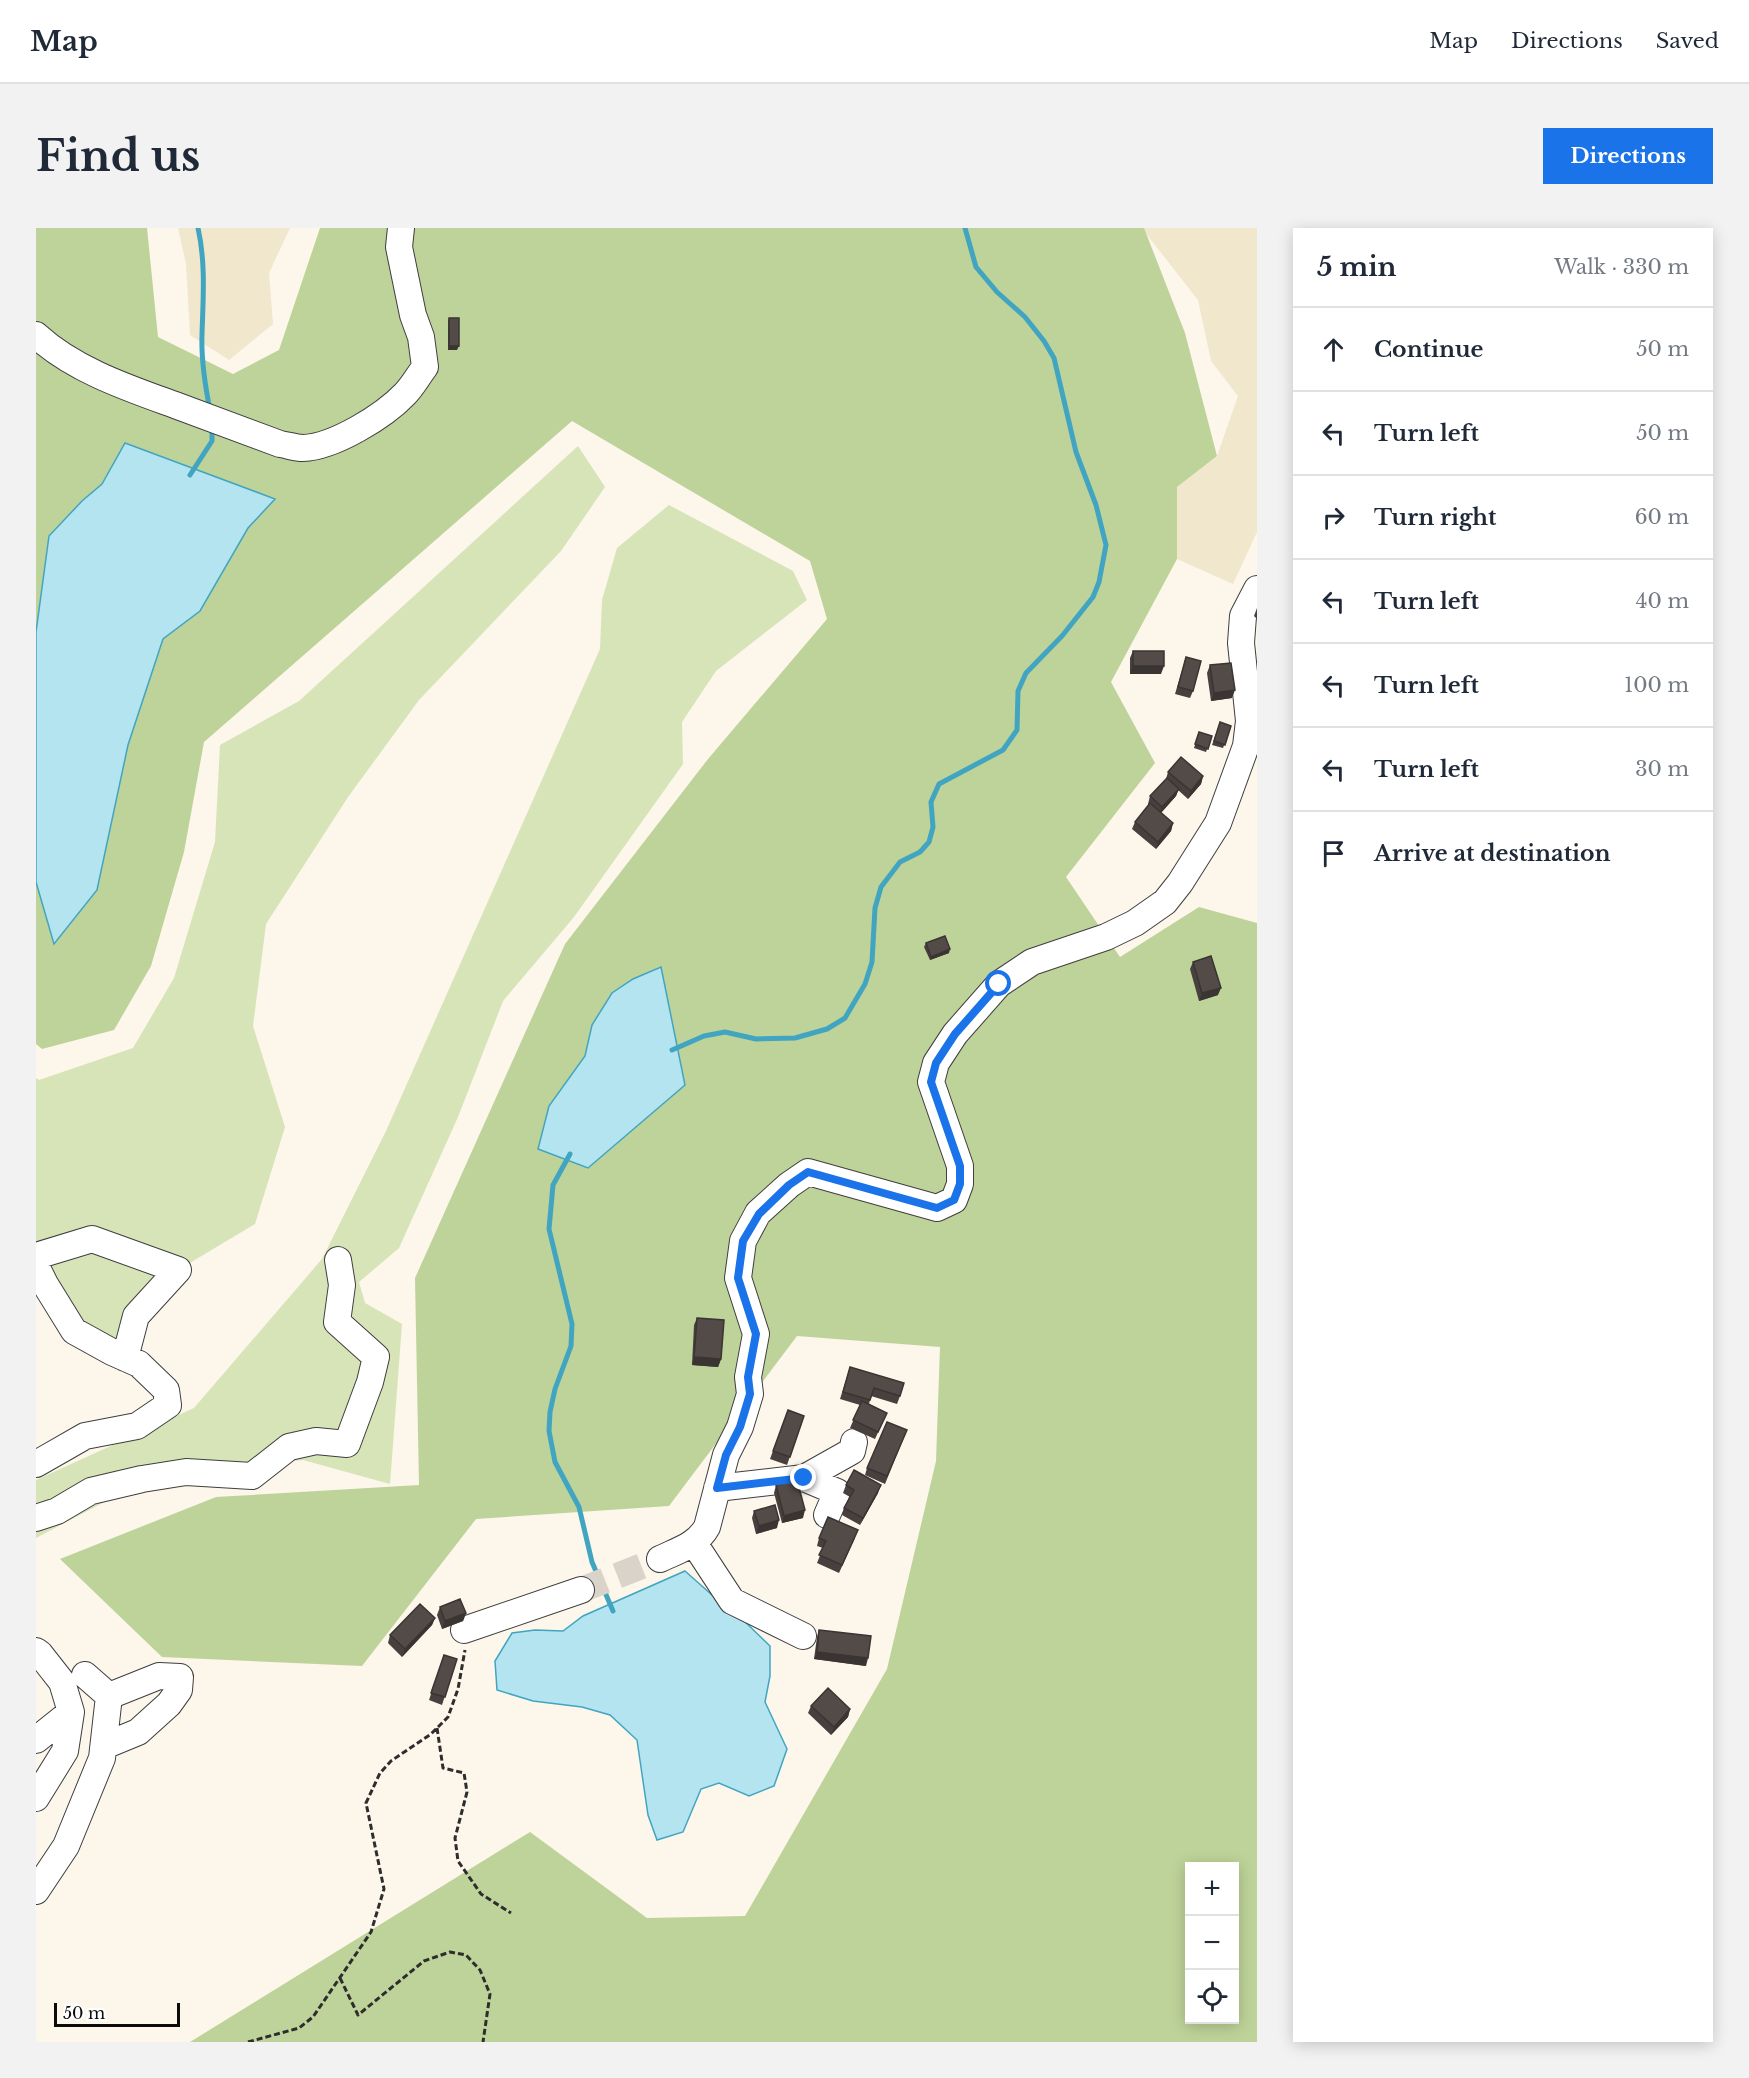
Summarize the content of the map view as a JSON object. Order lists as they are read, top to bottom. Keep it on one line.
{"scale_bar":"50 m","page":{"header":"Map","nav":["Map","Directions","Saved"],"buttons":"Directions","title":"Find us","heading":["5 min","Walk · 330 m"],"list":[["Continue","50 m"],["Turn left","50 m"],["Turn right","60 m"],["Turn left","40 m"],["Turn left","100 m"],["Turn left","30 m"],"Arrive at destination"],"map_buttons":["+","−"],"scale":"50 m"}}
